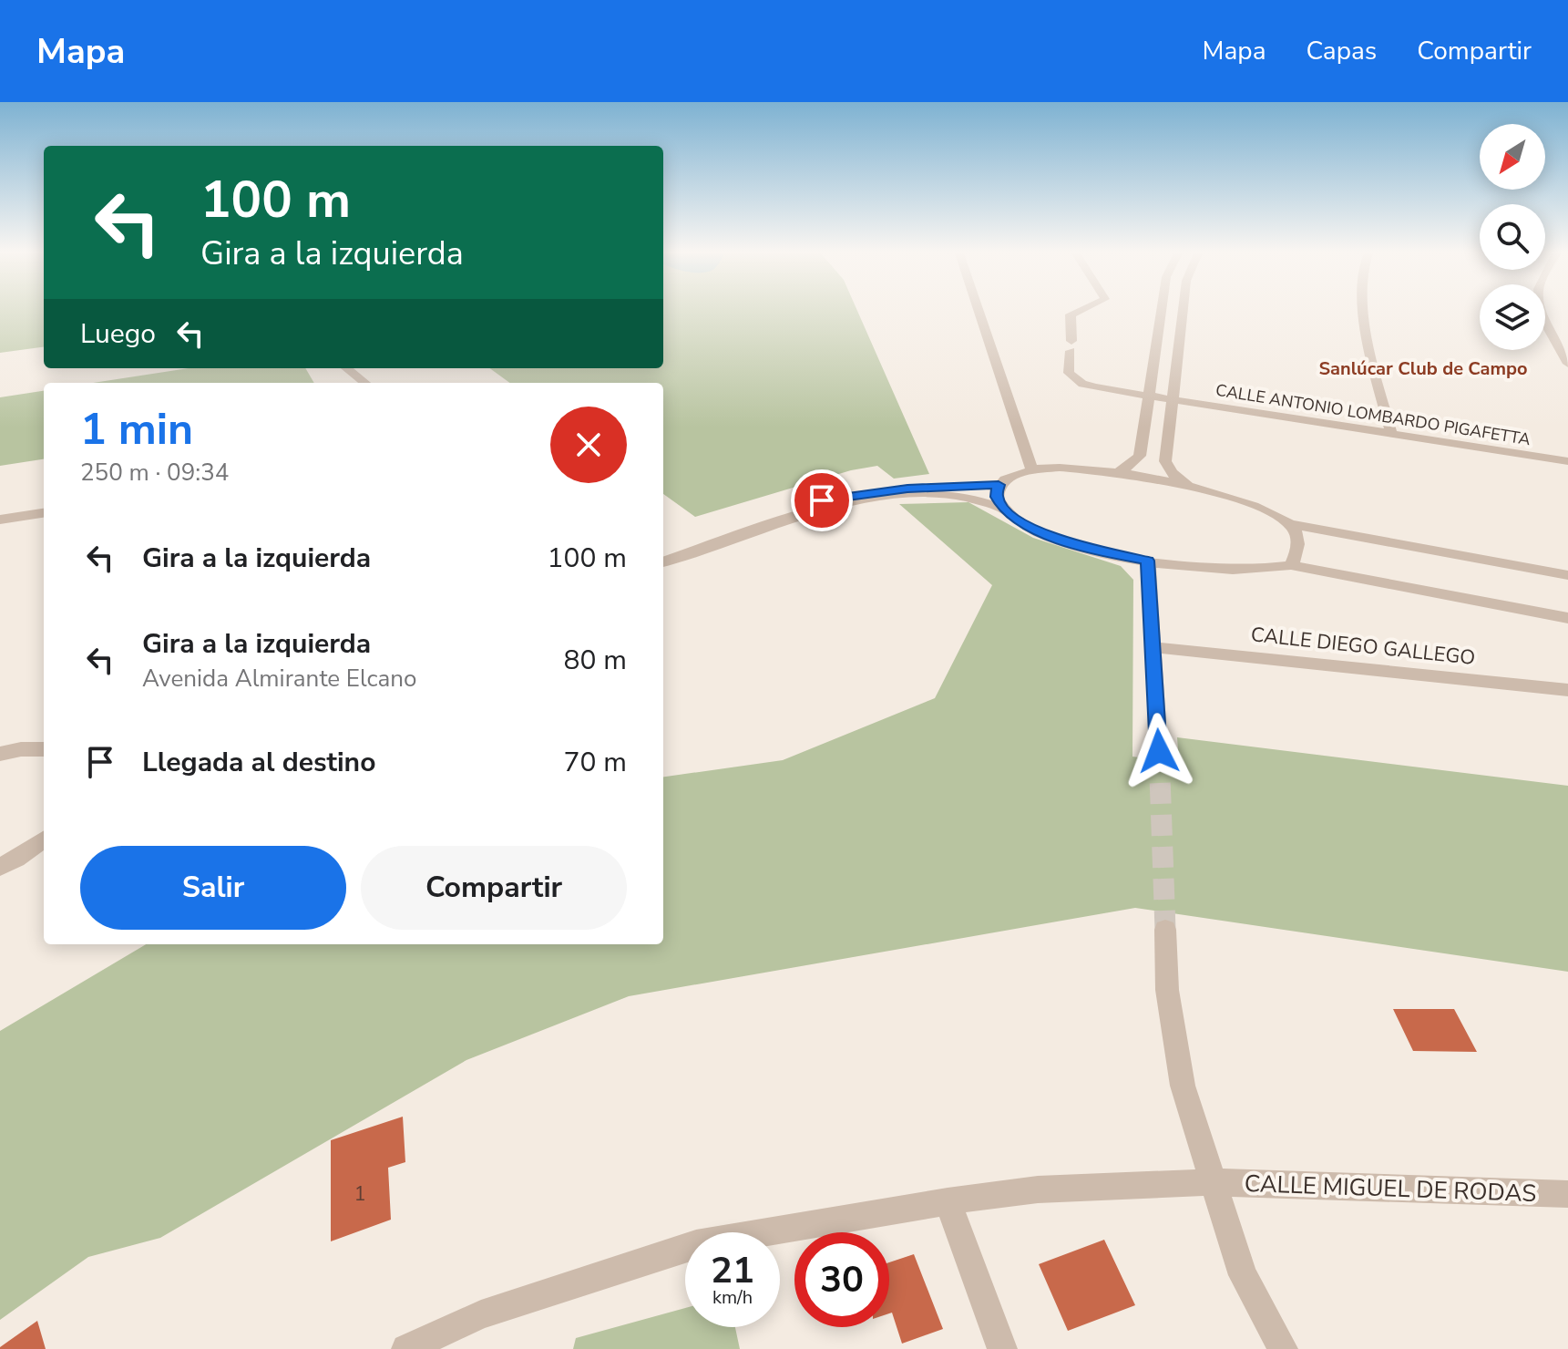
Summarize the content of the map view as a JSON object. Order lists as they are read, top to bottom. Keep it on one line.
{"streets":{"street":["CALLE ANTONIO LOMBARDO PIGAFETTA","CALLE DIEGO GALLEGO","CALLE MIGUEL DE RODAS"]},"districts":["Sanlúcar Club de Campo"],"house_numbers":["1"],"north":"bottom left","page":{"header":"Mapa","nav":["Mapa","Capas","Compartir"],"turn":["100 m","Gira a la izquierda"],"then":"Luego","heading":["1 min","250 m · 09:34"],"list":[{"name":"Gira a la izquierda","value":"100 m"},{"name":"Gira a la izquierda","note":"Avenida Almirante Elcano","value":"80 m"},{"name":"Llegada al destino","value":"70 m"}],"buttons":["Salir","Compartir"],"speed":"21 km/h","limit":"30"}}
